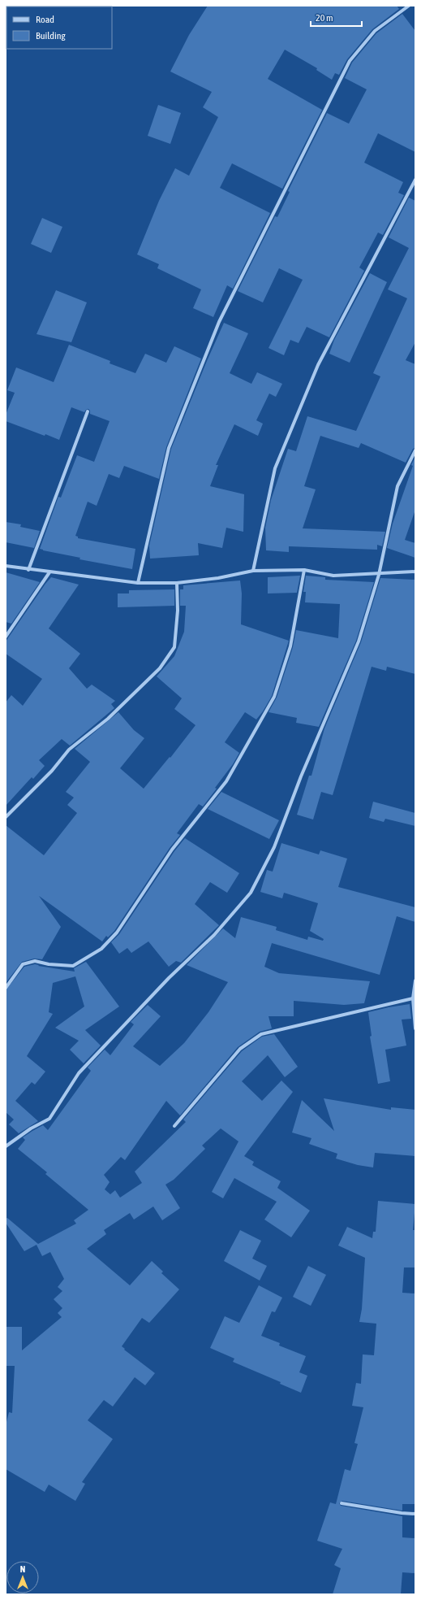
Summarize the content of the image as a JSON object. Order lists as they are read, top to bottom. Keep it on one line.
{"legend":["Road","Building"],"scale_bar":"20 m","north":"top"}
